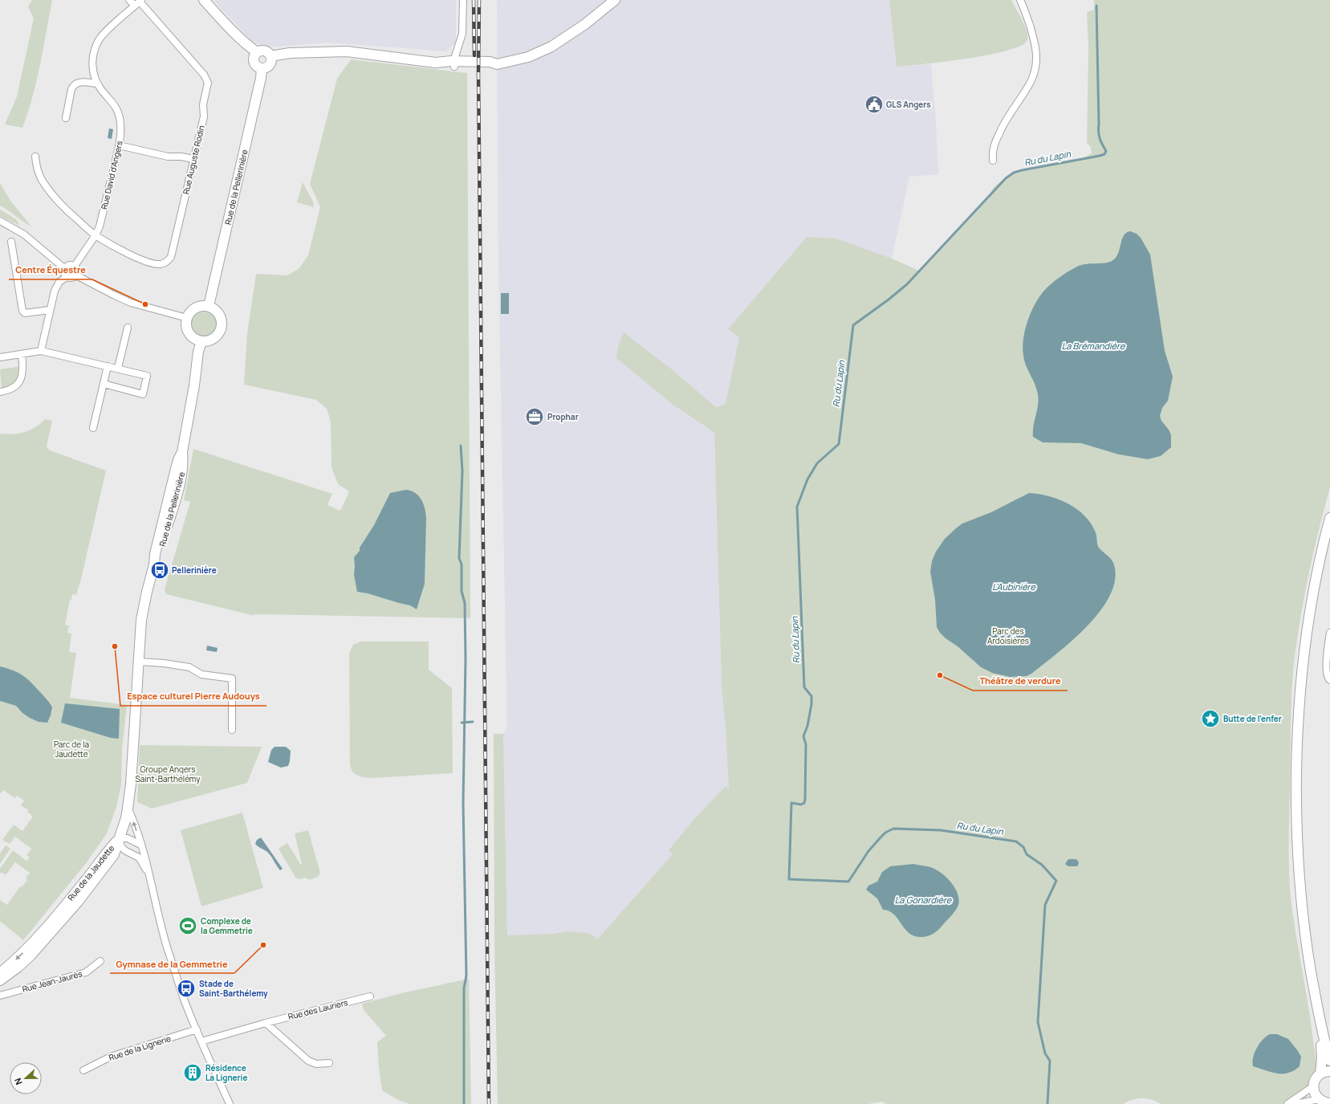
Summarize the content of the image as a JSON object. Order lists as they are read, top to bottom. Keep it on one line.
{"streets":{"street":["Rue Auguste Rodin","Rue David d’Angers","Rue de la Pellerinière","Rue de la Jaudette","Rue Jean-Jaurès","Rue des Lauriers","Rue de la Lignerie"]},"crossings":[["Rue Auguste Rodin","Rue David d’Angers"],["Rue de la Pellerinière","Rue de la Jaudette"]],"water":["Ru du Lapin","La Brémandière","L'Aubinière","La Gonardière"],"parks":["Parc des Ardoisières","Parc de la Jaudette","Groupe Angers Saint-Barthélémy"],"places":{"public building":["GLS Angers"],"other":["Centre Équestre","Espace culturel Pierre Audouys","Théâtre de verdure","Gymnase de la Gemmetrie"],"office":["Prophar"],"bus stop":["Pellerinière","Stade de Saint-Barthélemy"],"place":["Butte de l'enfer"],"sports":["Complexe de la Gemmetrie"],"building":["Résidence La Lignerie"]},"north":"left"}
